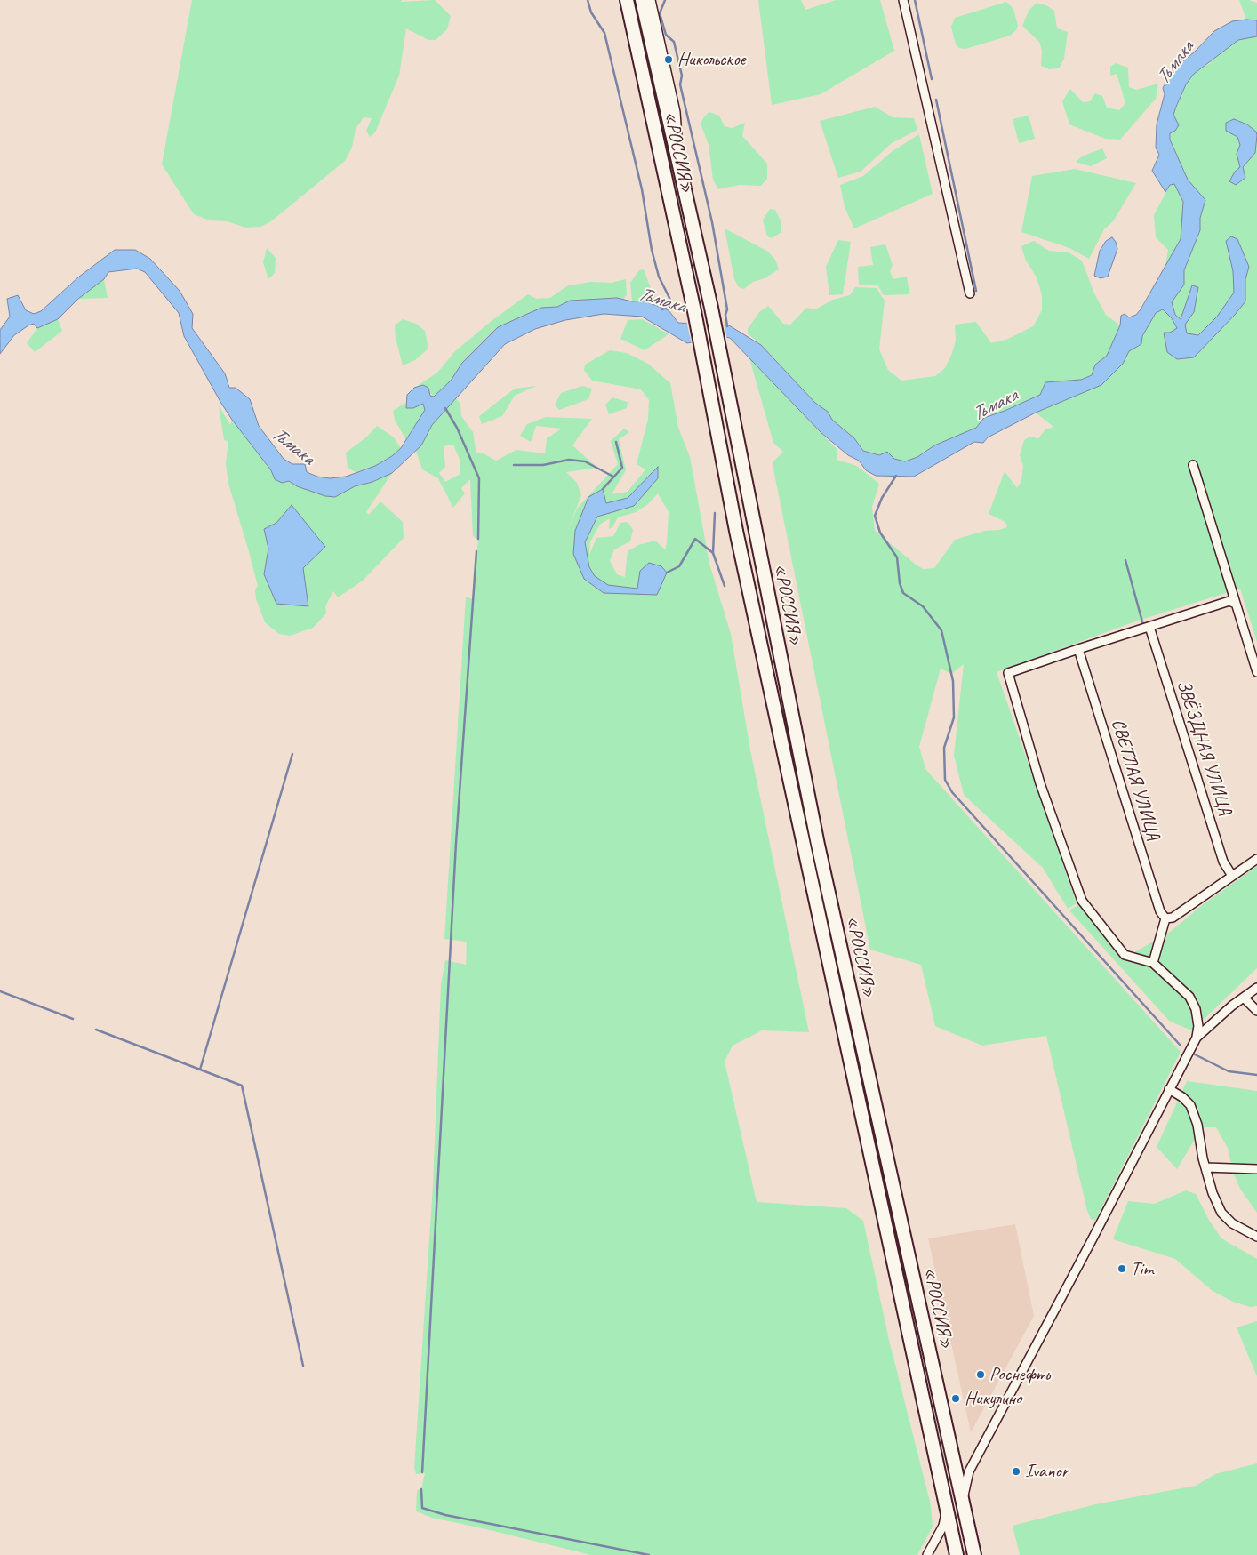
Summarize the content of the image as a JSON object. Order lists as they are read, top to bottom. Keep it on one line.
{"streets":{"highway":["«РОССИЯ»"],"street":["ЗВЁЗДНАЯ УЛИЦА","СВЕТЛАЯ УЛИЦА"]},"water":["Тьмака"],"places":["Никольское","Tim","Роснефть","Никулино","Ivanor"]}
